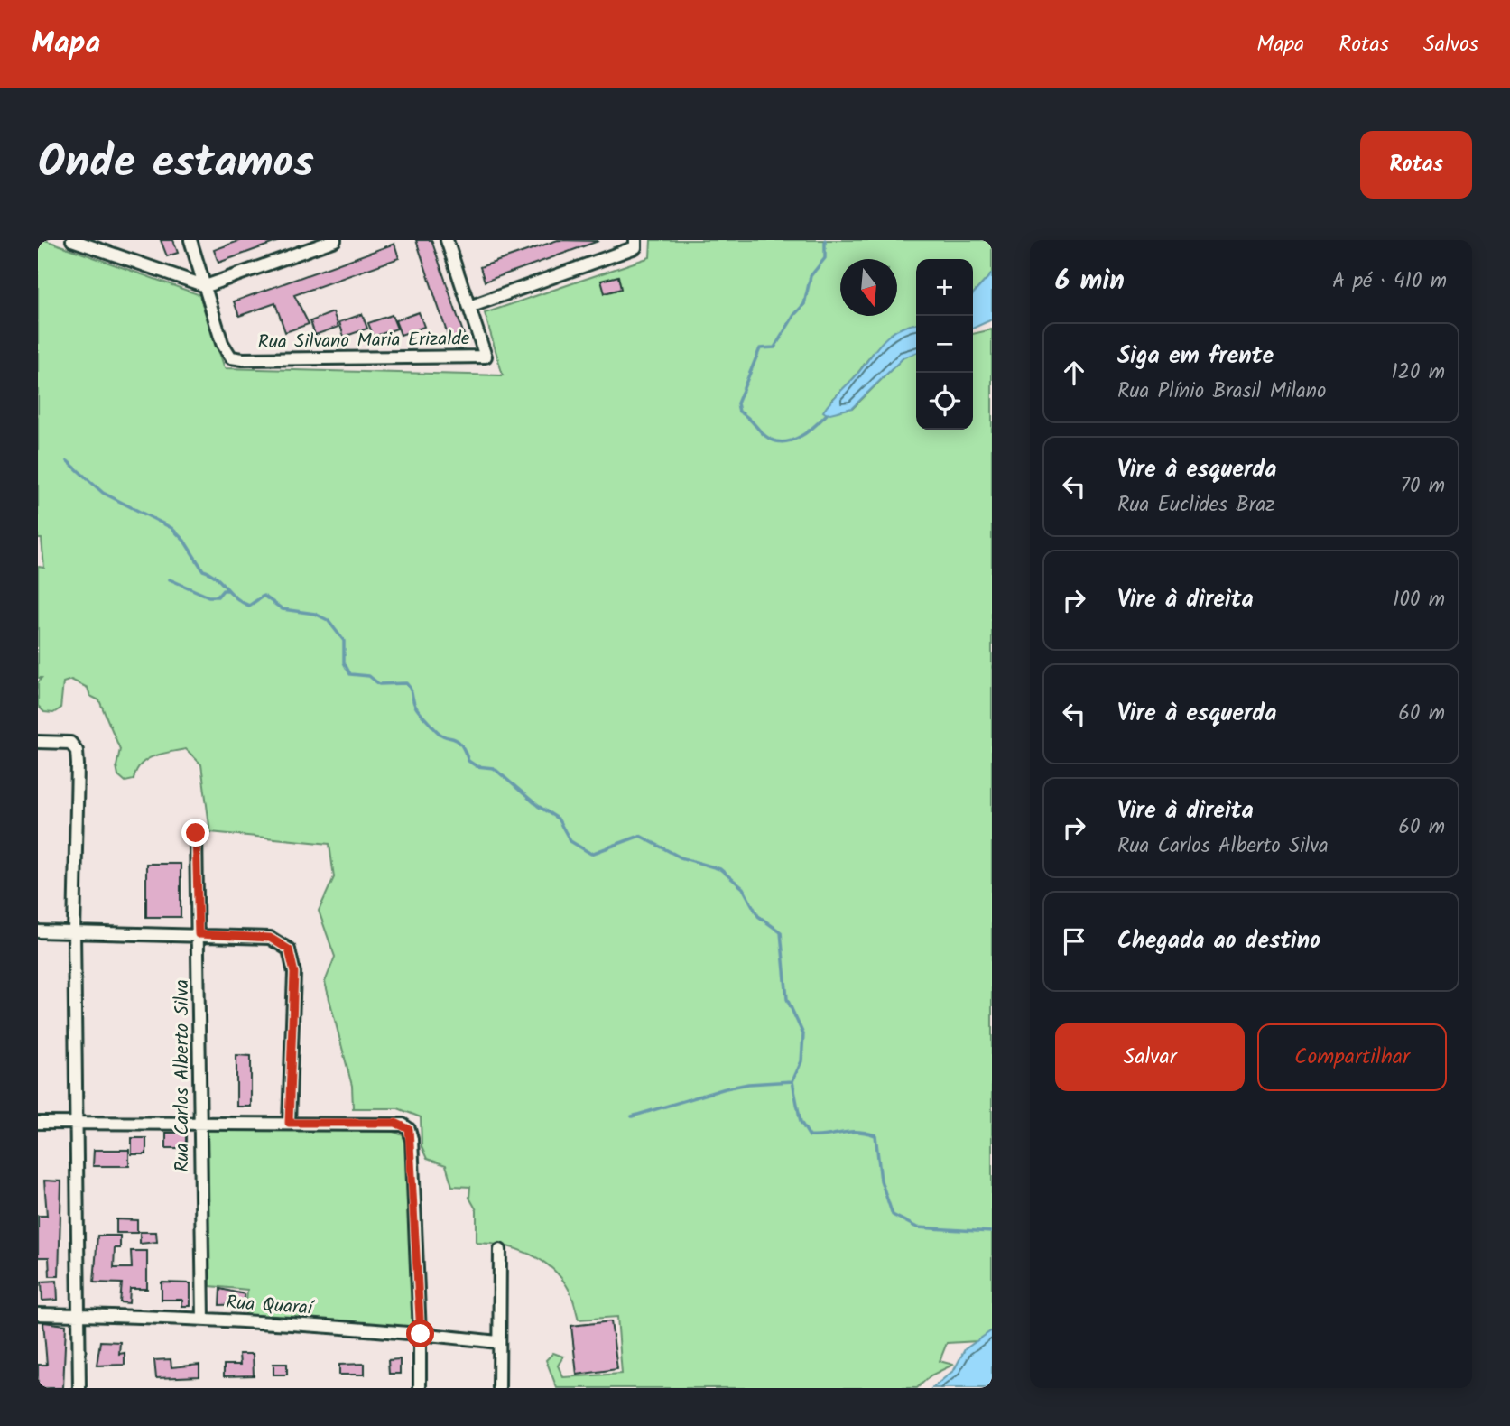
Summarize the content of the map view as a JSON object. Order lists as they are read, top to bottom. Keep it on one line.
{"streets":{"street":["Rua Silvano Maria Erizalde","Rua Carlos Alberto Silva","Rua Quaraí"]},"crossings":[["Rua Carlos Alberto Silva","Rua Quaraí"]],"north":"bottom","page":{"header":"Mapa","nav":["Mapa","Rotas","Salvos"],"title":"Onde estamos","buttons":["Rotas",["Salvar","Compartilhar"]],"heading":["6 min","A pé · 410 m"],"map_buttons":["+","−"],"list":[["Siga em frente","Rua Plínio Brasil Milano","120 m"],["Vire à esquerda","Rua Euclides Braz","70 m"],["Vire à direita","100 m"],["Vire à esquerda","60 m"],["Vire à direita","Rua Carlos Alberto Silva","60 m"],"Chegada ao destino"]}}
